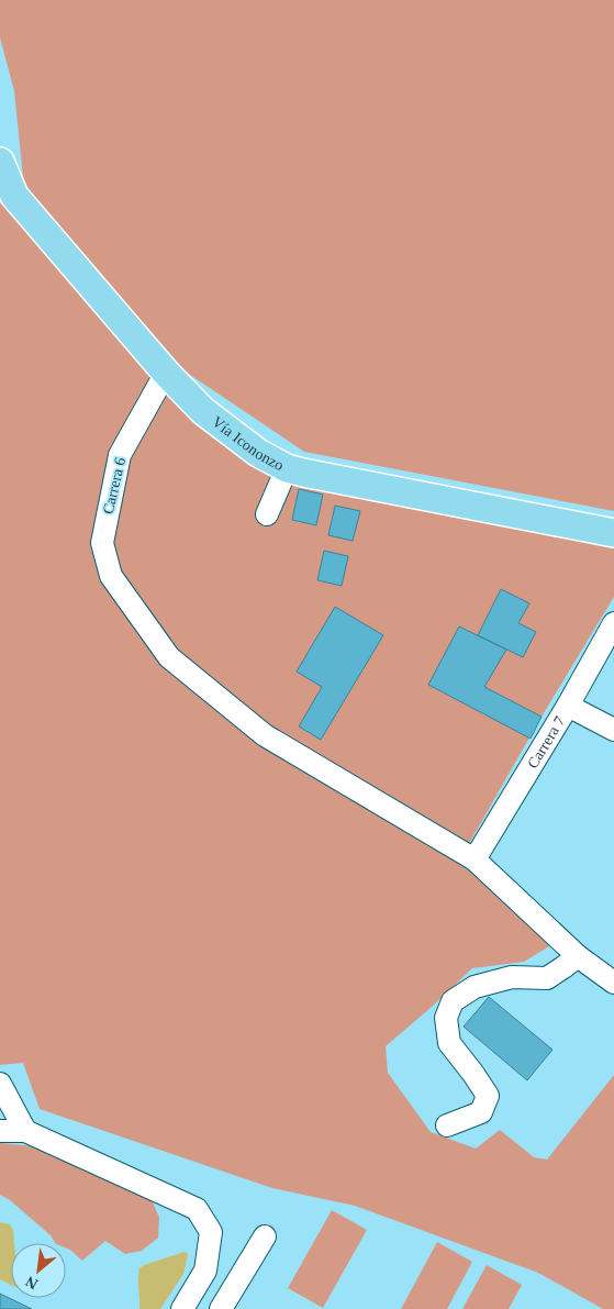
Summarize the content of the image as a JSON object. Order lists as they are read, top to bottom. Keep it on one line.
{"streets":{"main road":["Vía Icononzo"],"street":["Carrera 6","Carrera 7"]},"crossings":[["Vía Icononzo","Carrera 6"],["Carrera 6","Carrera 7"]],"north":"bottom left"}
